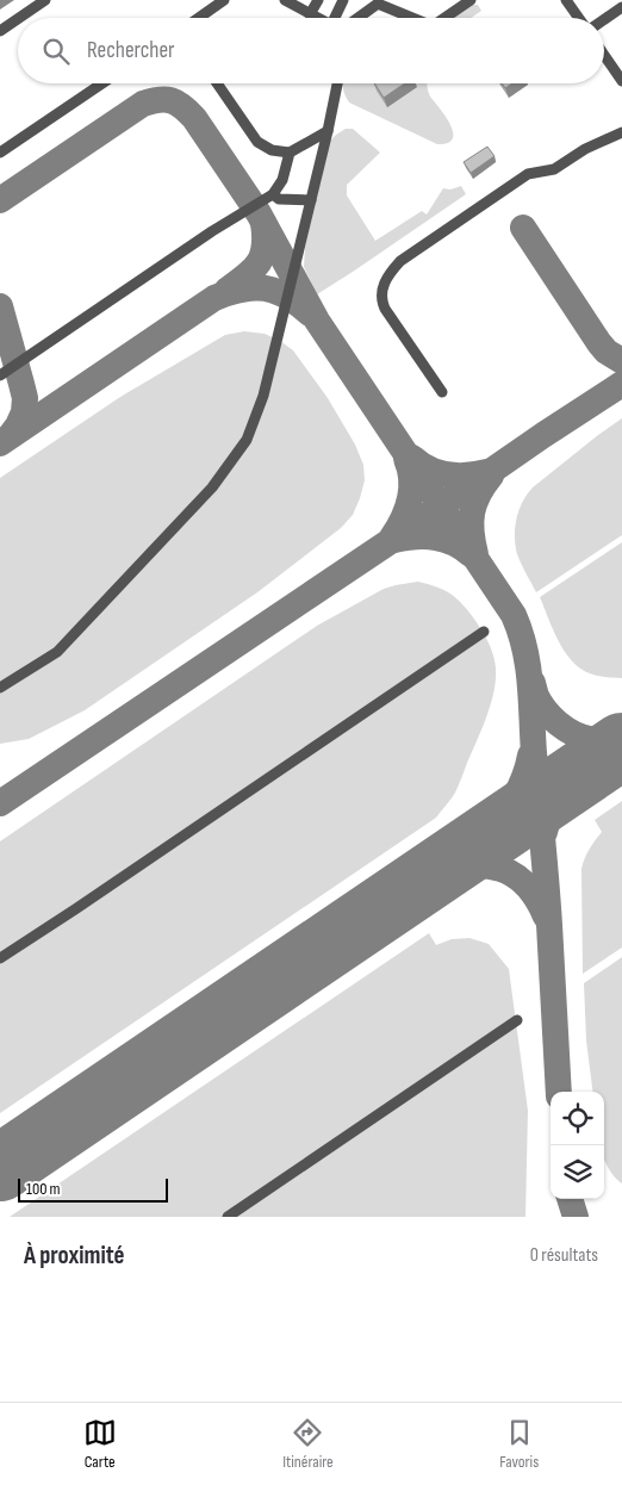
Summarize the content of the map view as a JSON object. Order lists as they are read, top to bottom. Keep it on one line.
{"scale_bar":"100 m","page":{"search":"Rechercher","scale":"100 m","heading":["À proximité","0 résultats"],"nav":["Carte","Itinéraire","Favoris"]}}
